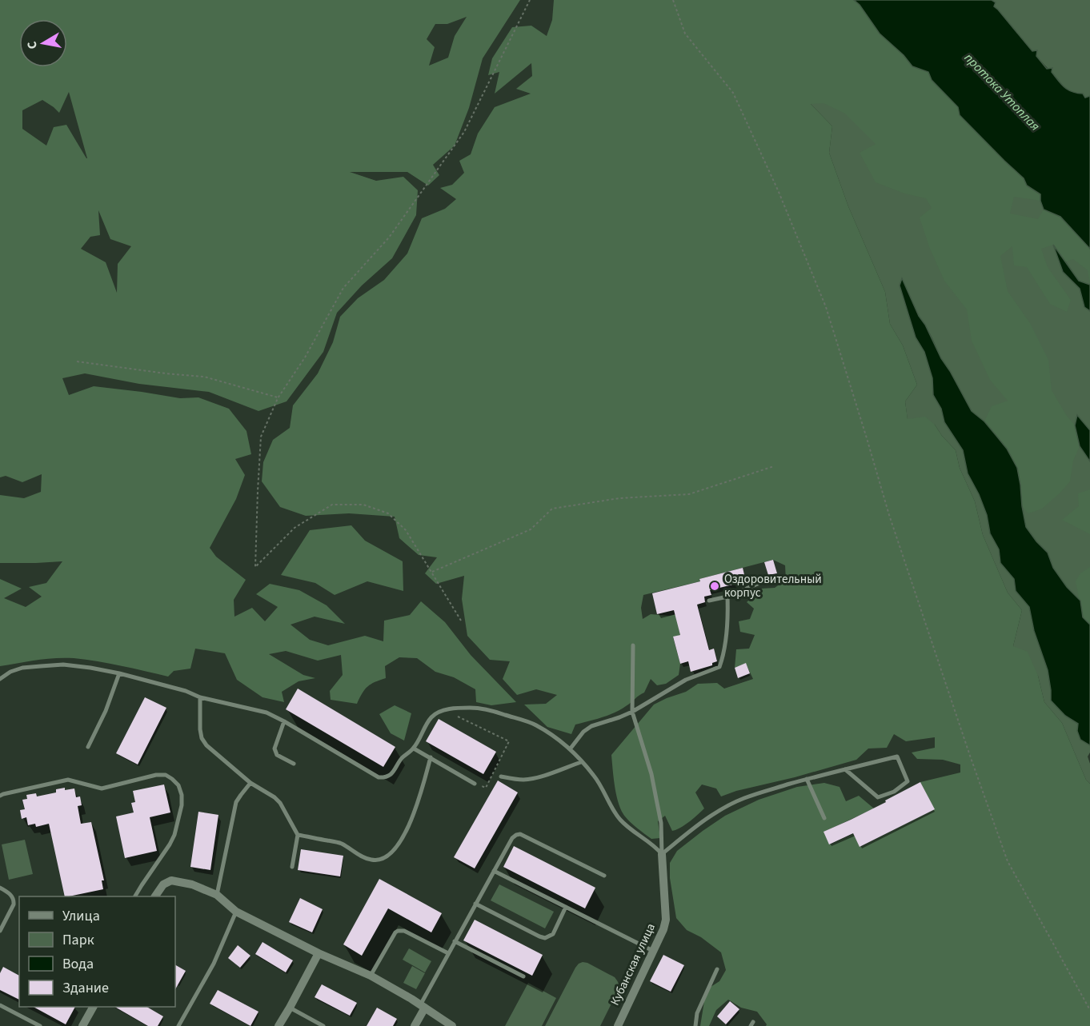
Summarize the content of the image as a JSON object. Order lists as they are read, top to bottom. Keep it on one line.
{"streets":{"street":["Кубанская улица"]},"water":["протока Утоплая"],"places":["Оздоровительный корпус"],"legend":["Улица","Парк","Вода","Здание"],"north":"left"}
